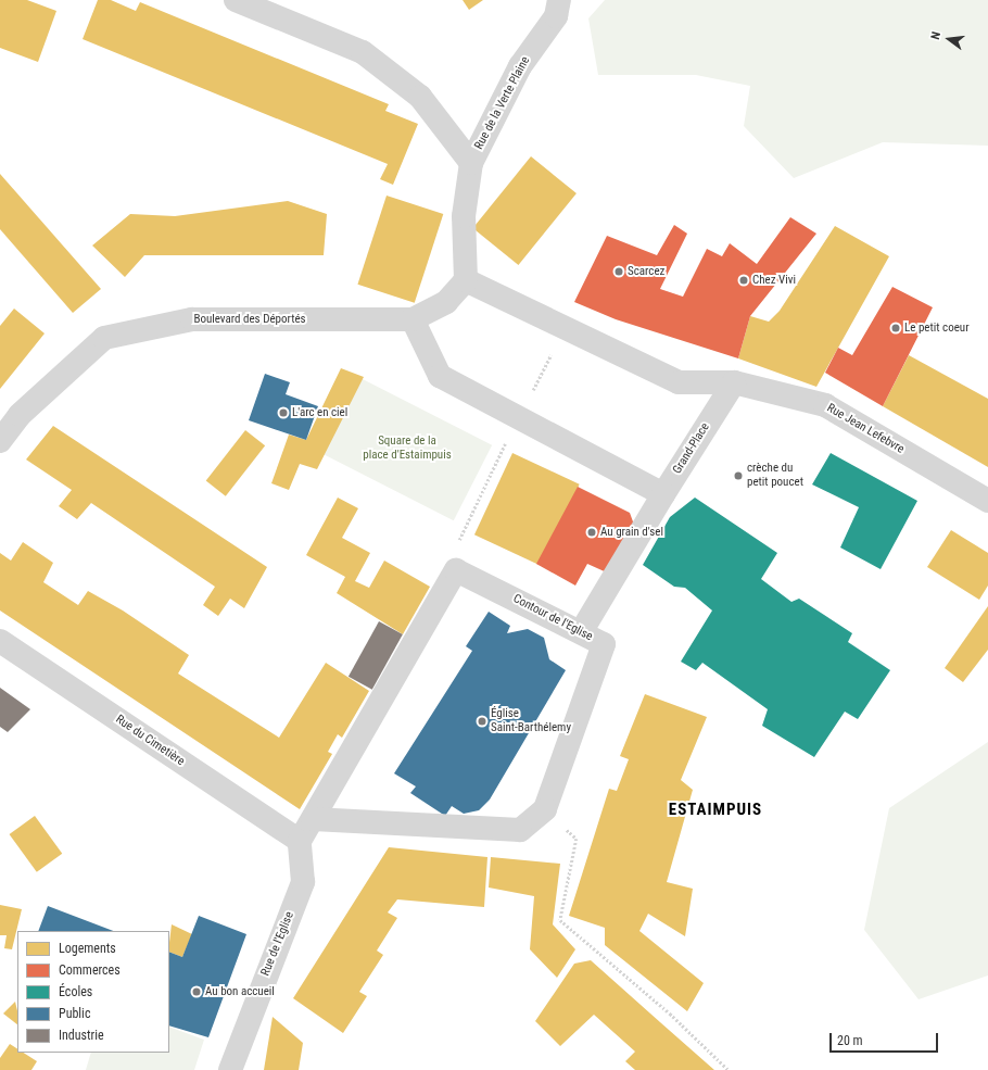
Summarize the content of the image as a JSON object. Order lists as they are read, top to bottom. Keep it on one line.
{"streets":{"street":["Rue de la Verte Plaine","Boulevard des Déportés","Rue Jean Lefebvre","Grand-Place","Contour de l'Eglise","Rue du Cimetière","Rue de l'Eglise"]},"crossings":[["Rue Jean Lefebvre","Grand-Place"],["Grand-Place","Contour de l'Eglise"],["Contour de l'Eglise","Rue du Cimetière"],["Contour de l'Eglise","Rue de l'Eglise"],["Rue du Cimetière","Rue de l'Eglise"]],"districts":["ESTAIMPUIS"],"parks":["Square de la place d'Estaimpuis"],"places":["Scarcez","Chez Vivi","Le petit coeur","L'arc en ciel","crèche du petit poucet","Au grain d'sel","Église Saint-Barthélemy","Au bon accueil"],"legend":["Logements","Commerces","Écoles","Public","Industrie"],"scale_bar":"20 m","north":"left"}
